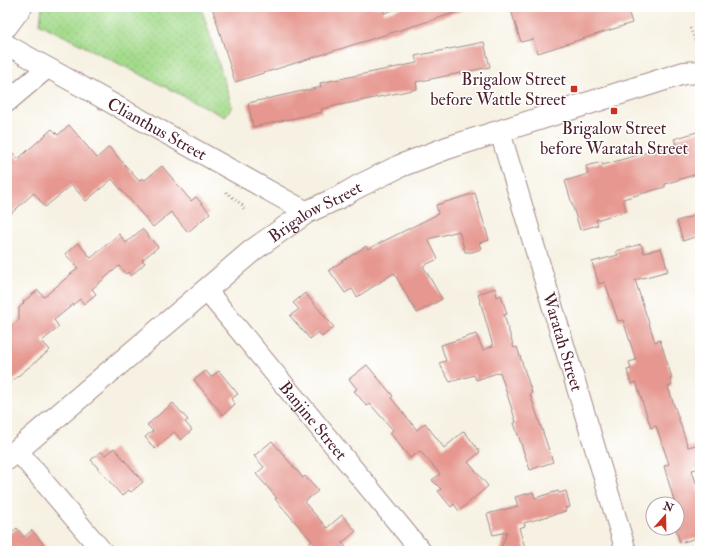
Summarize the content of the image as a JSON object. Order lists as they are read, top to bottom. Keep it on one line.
{"streets":{"street":["Clianthus Street","Brigalow Street","Waratah Street","Banjine Street"]},"crossings":[["Clianthus Street","Brigalow Street"],["Brigalow Street","Waratah Street"],["Brigalow Street","Banjine Street"]],"places":{"transit":["Brigalow Street before Wattle Street","Brigalow Street before Waratah Street"]},"north":"top"}
